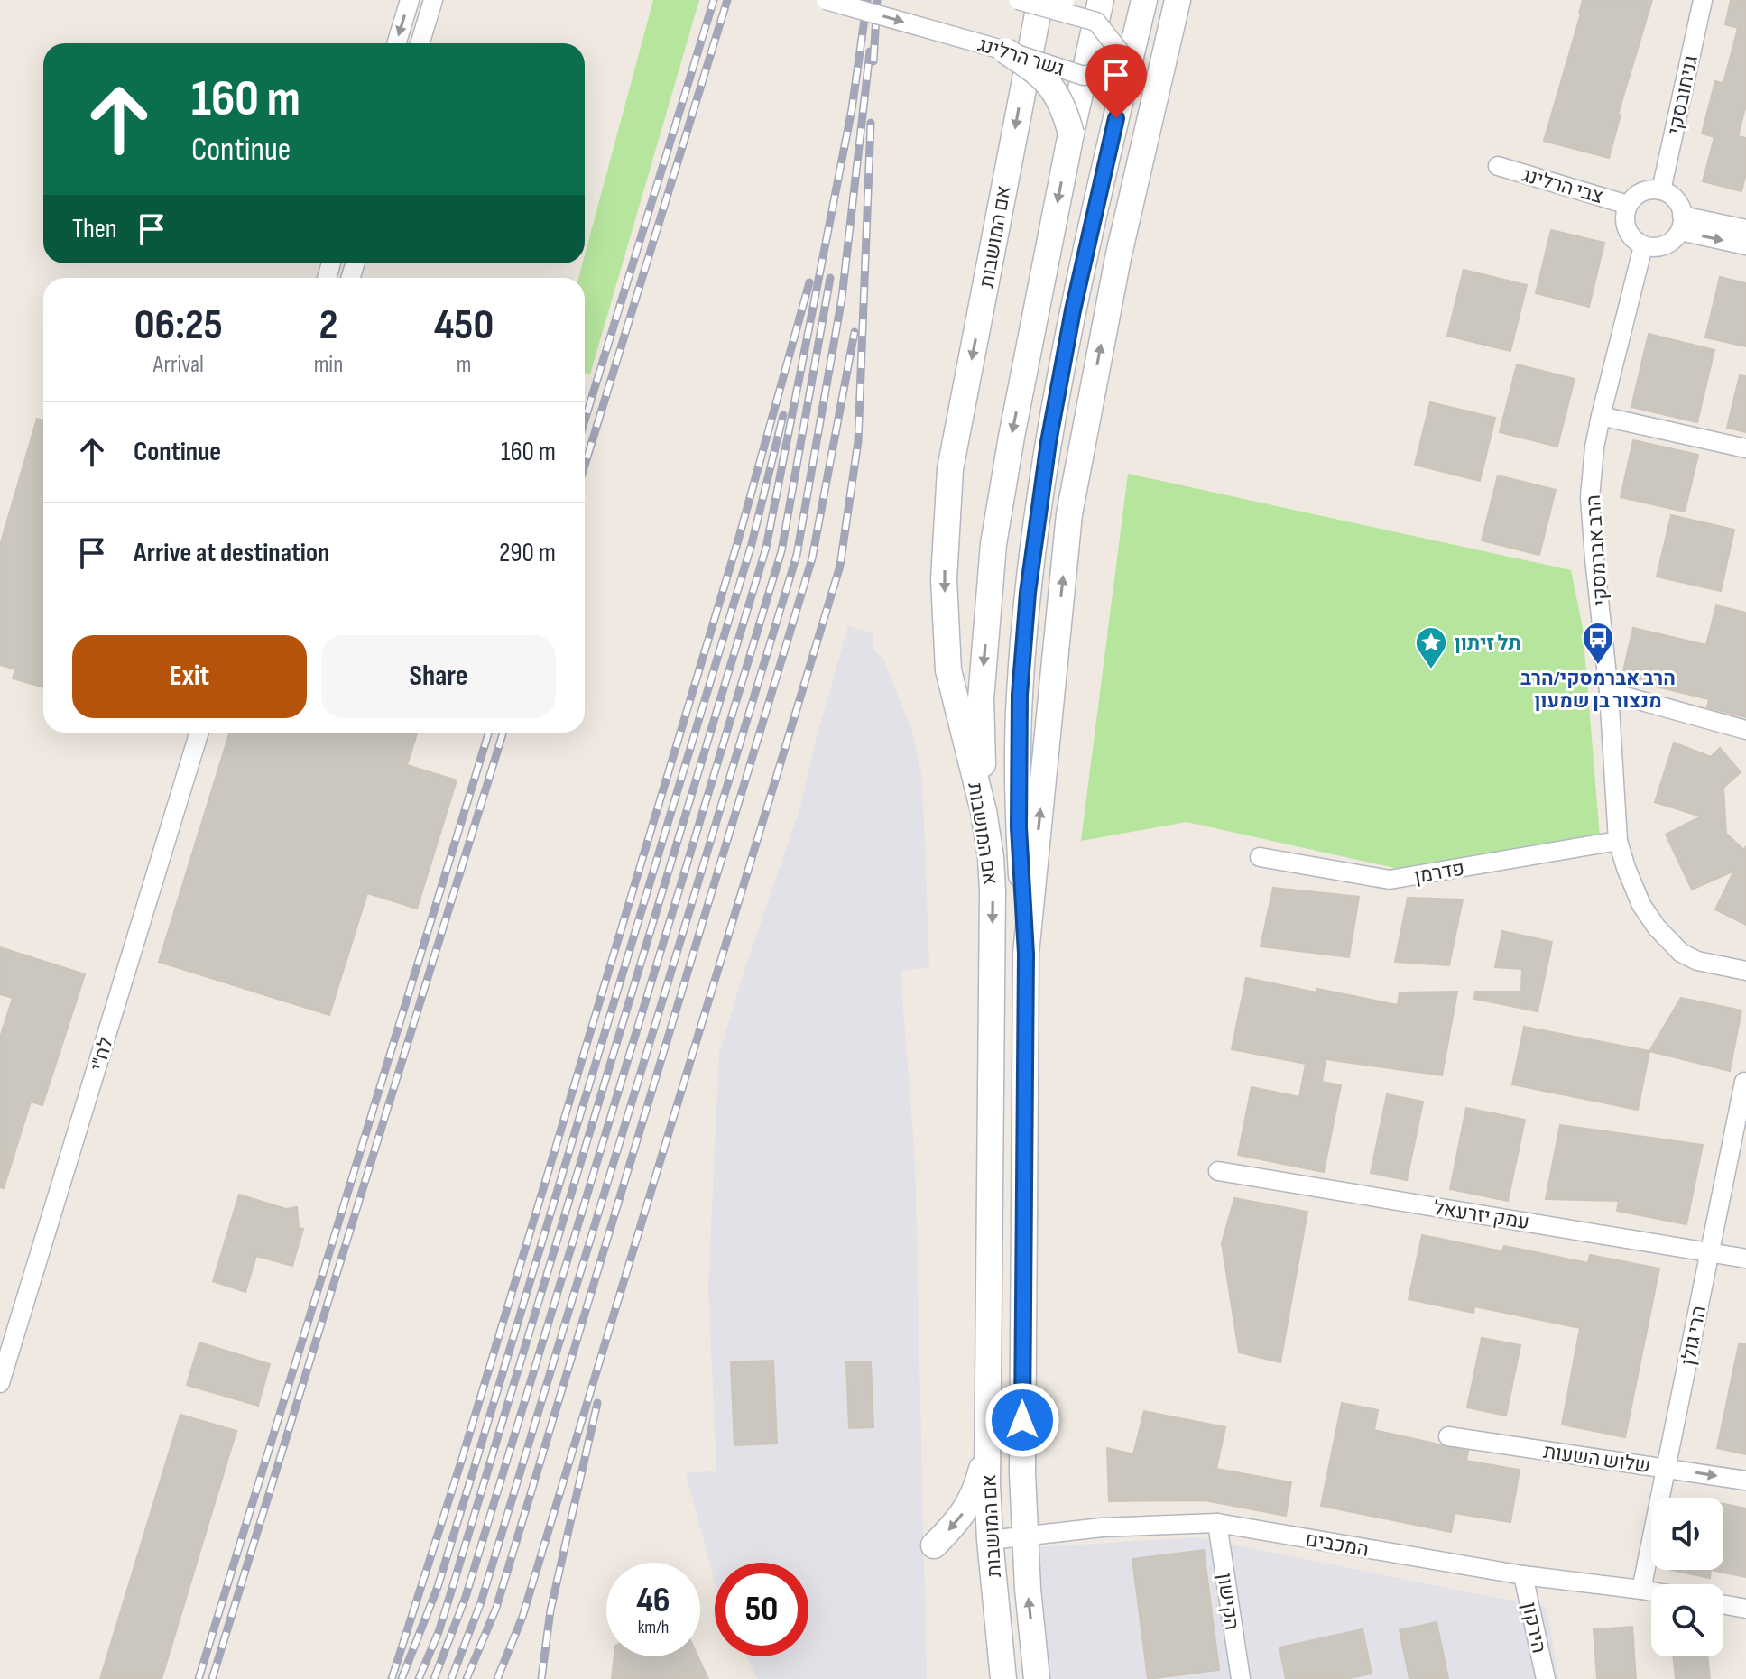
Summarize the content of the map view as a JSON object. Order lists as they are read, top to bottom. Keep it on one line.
{"streets":{"main road":["אם המושבות"],"street":["גשר הרלינג","גניחובסקי","צבי הרלינג","הרב אברמסקי","פדרמן","לח\"י","עמק יזרעאל","הרי גולן","שלוש השעות","המכבים","הקישון","הירקון"]},"crossings":[["גניחובסקי","צבי הרלינג"],["גניחובסקי","הרב אברמסקי"],["צבי הרלינג","הרב אברמסקי"],["אם המושבות","המכבים"],["הרב אברמסקי","פדרמן"],["עמק יזרעאל","הרי גולן"],["הרי גולן","שלוש השעות"],["הרי גולן","המכבים"],["המכבים","הקישון"],["המכבים","הירקון"]],"one_way":["גשר הרלינג"],"places":{"bus stop":["הרב אברמסקי/הרב מנצור בן שמעון"],"place":["תל זיתון"]},"page":{"turn":["160 m","Continue"],"then":"Then","eta":["06:25","Arrival","2","min","450","m"],"list":[{"name":"Continue","value":"160 m"},{"name":"Arrive at destination","value":"290 m"}],"buttons":["Exit","Share"],"speed":"46 km/h","limit":"50"}}
